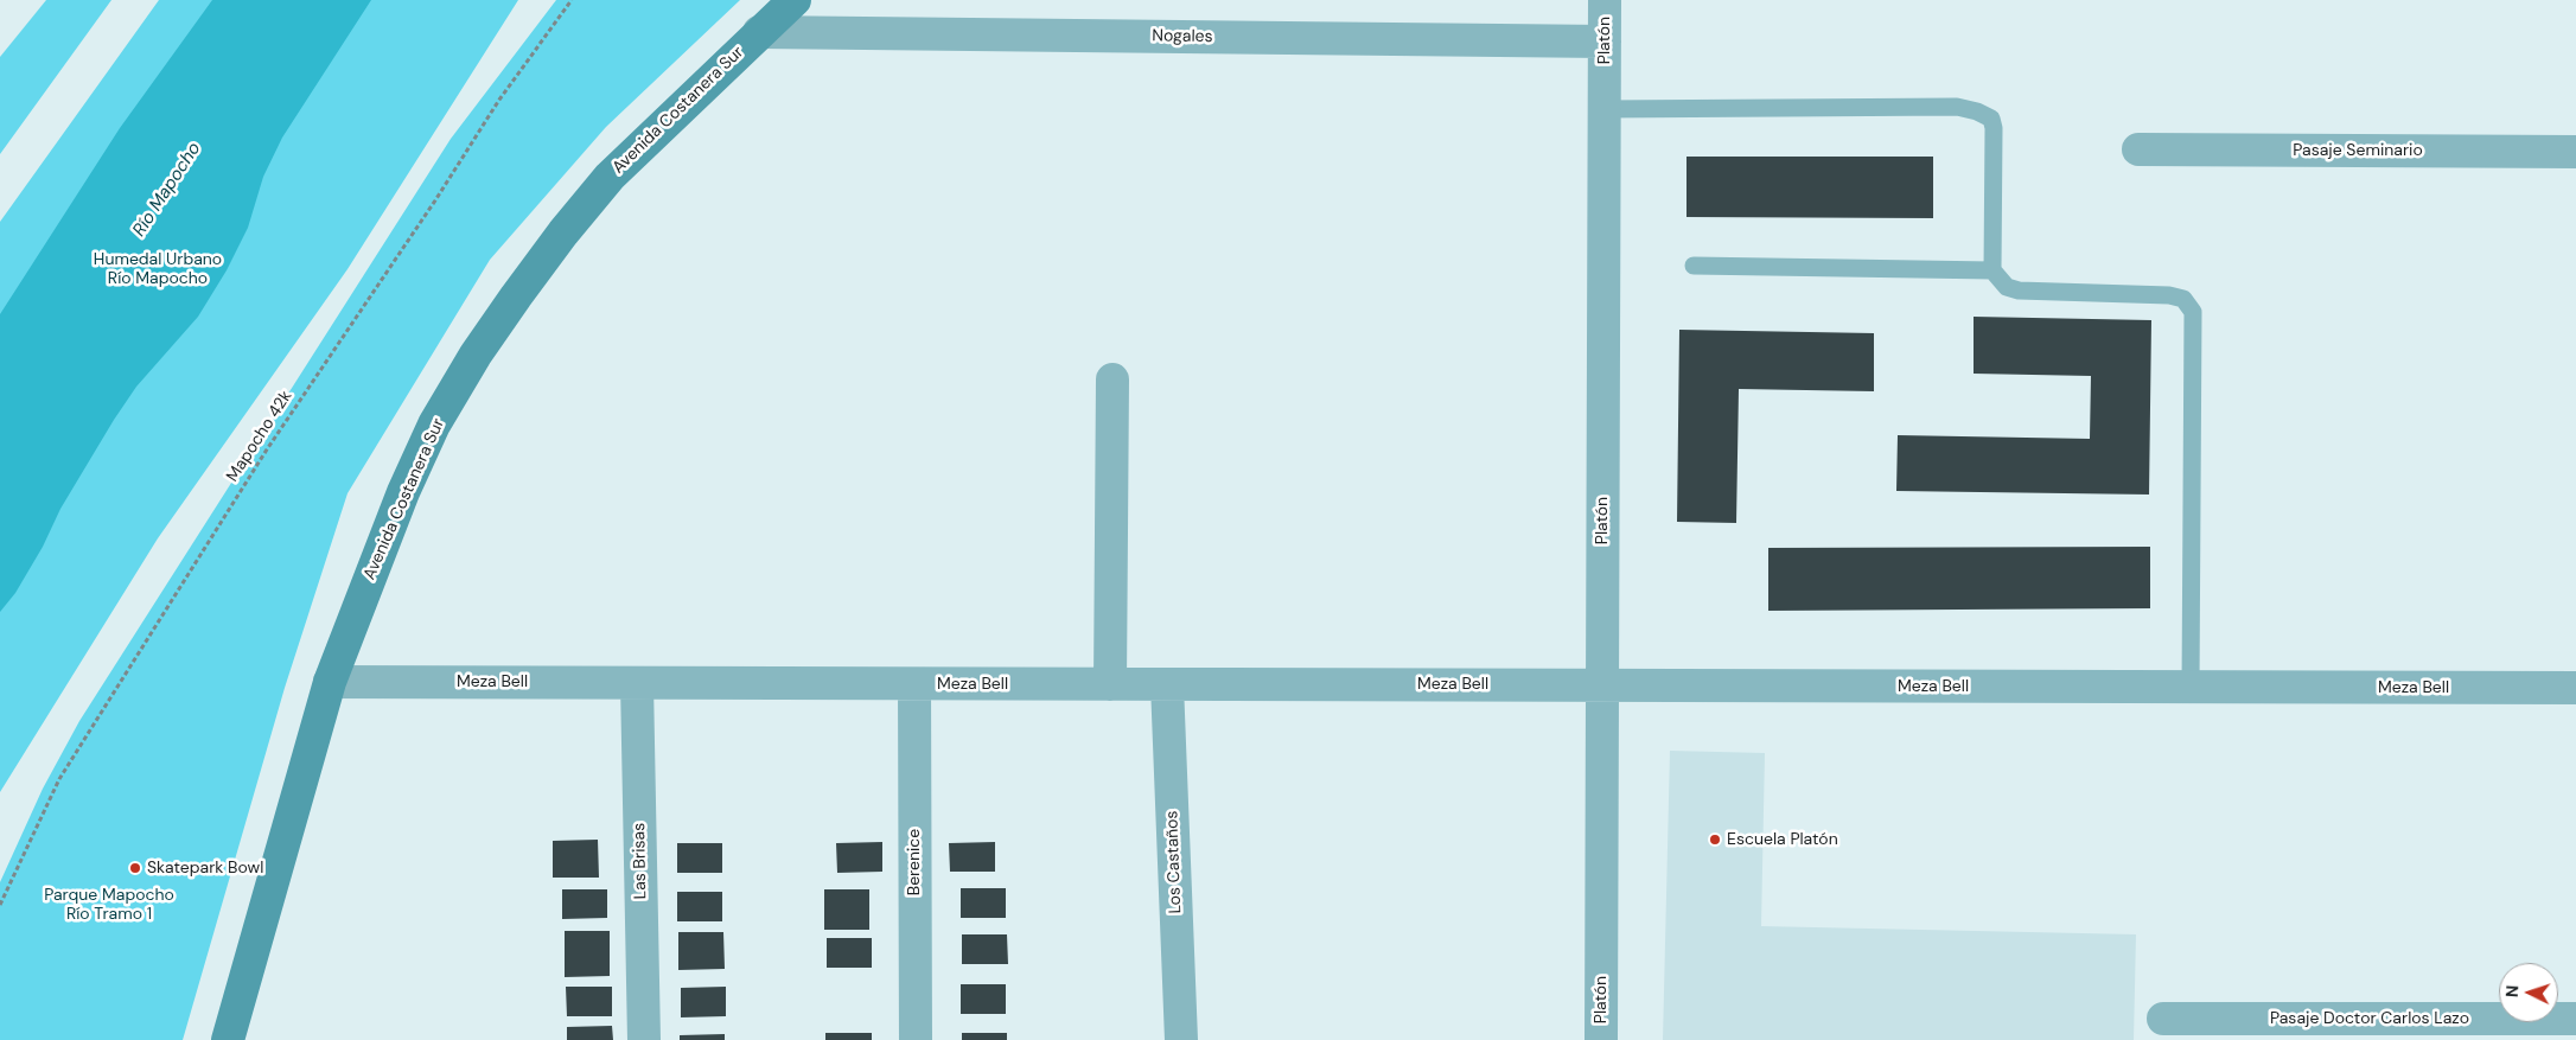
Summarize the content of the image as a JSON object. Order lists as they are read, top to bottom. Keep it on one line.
{"streets":{"main road":["Avenida Costanera Sur"],"street":["Nogales","Platón","Pasaje Seminario","Meza Bell","Las Brisas","Berenice","Los Castaños","Pasaje Doctor Carlos Lazo"],"path":["Mapocho 42k"]},"crossings":[["Nogales","Platón"],["Nogales","Avenida Costanera Sur"],["Platón","Meza Bell"],["Avenida Costanera Sur","Meza Bell"],["Meza Bell","Las Brisas"],["Meza Bell","Berenice"],["Meza Bell","Los Castaños"]],"water":["Río Mapocho"],"parks":["Humedal Urbano Río Mapocho","Parque Mapocho Río Tramo 1"],"places":["Escuela Platón","Skatepark Bowl"],"north":"left"}
